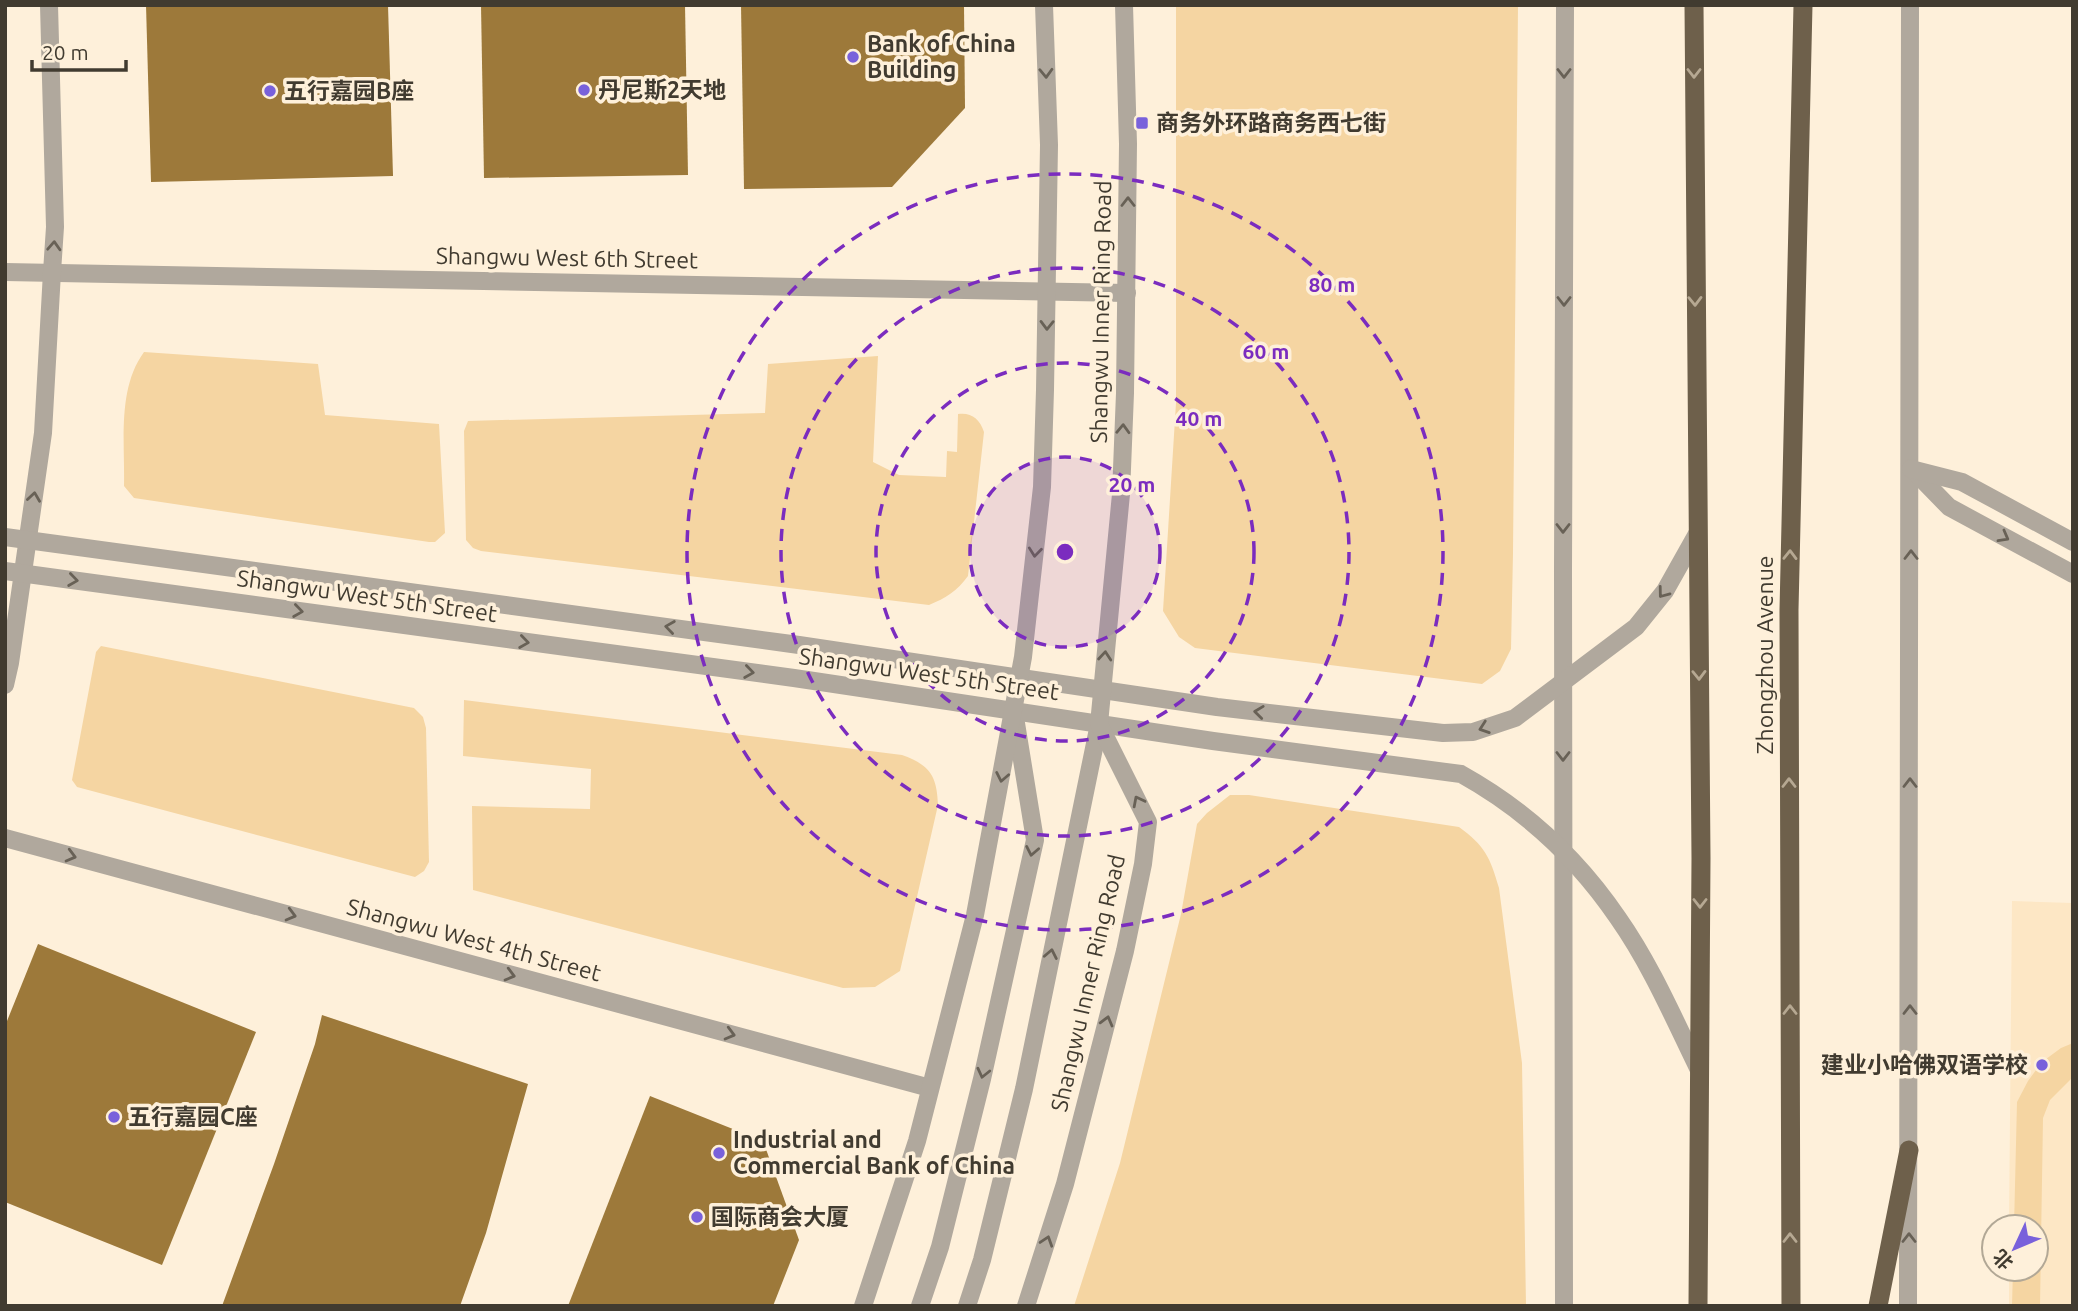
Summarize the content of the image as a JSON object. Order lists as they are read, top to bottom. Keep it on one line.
{"streets":{"highway":["Zhongzhou Avenue"],"street":["Shangwu West 6th Street","Shangwu Inner Ring Road","Shangwu West 5th Street","Shangwu West 4th Street"]},"crossings":[["Shangwu West 6th Street","Shangwu Inner Ring Road"],["Shangwu Inner Ring Road","Shangwu West 5th Street"]],"one_way":["Shangwu West 4th Street"],"places":{"other":["Bank of China Building","丹尼斯2天地","五行嘉园B座","建业小哈佛双语学校","五行嘉园C座","Industrial and Commercial Bank of China","国际商会大厦"],"transit":["商务外环路商务西七街"]},"scale_bar":"20 m","north":"bottom left","rings":["80 m","60 m","40 m","20 m"]}
